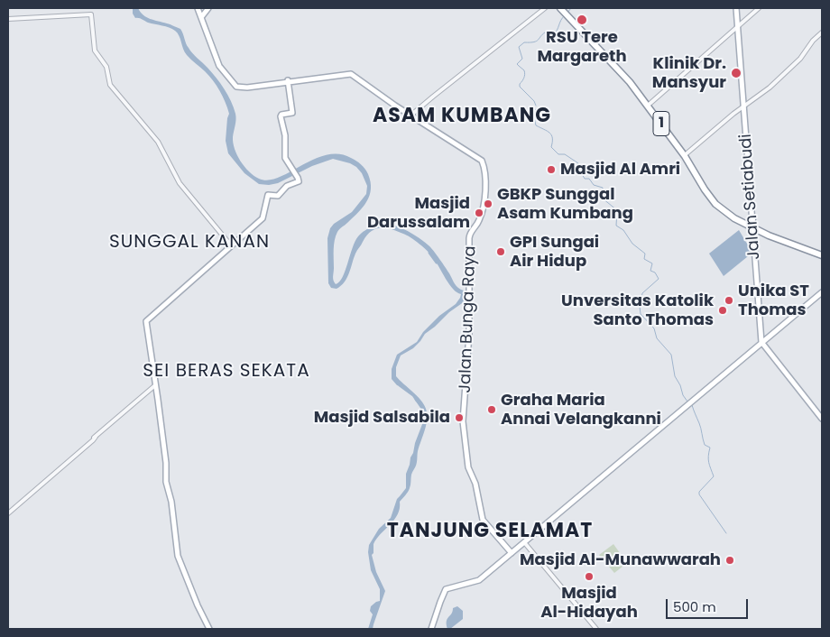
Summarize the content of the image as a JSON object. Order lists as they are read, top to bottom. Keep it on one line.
{"streets":{"highway":["1"],"main road":["Jalan Setiabudi","Jalan Bunga Raya"]},"crossings":[["1","Jalan Setiabudi"]],"districts":["ASAM KUMBANG","SUNGGAL KANAN","SEI BERAS SEKATA","TANJUNG SELAMAT"],"places":["RSU Tere Margareth","Klinik Dr. Mansyur","Masjid Al Amri","GBKP Sunggal Asam Kumbang","Masjid Darussalam","GPI Sungai Air Hidup","Unika ST Thomas","Unversitas Katolik Santo Thomas","Graha Maria Annai Velangkanni","Masjid Salsabila","Masjid Al-Munawwarah","Masjid Al-Hidayah"],"scale_bar":"500 m"}
